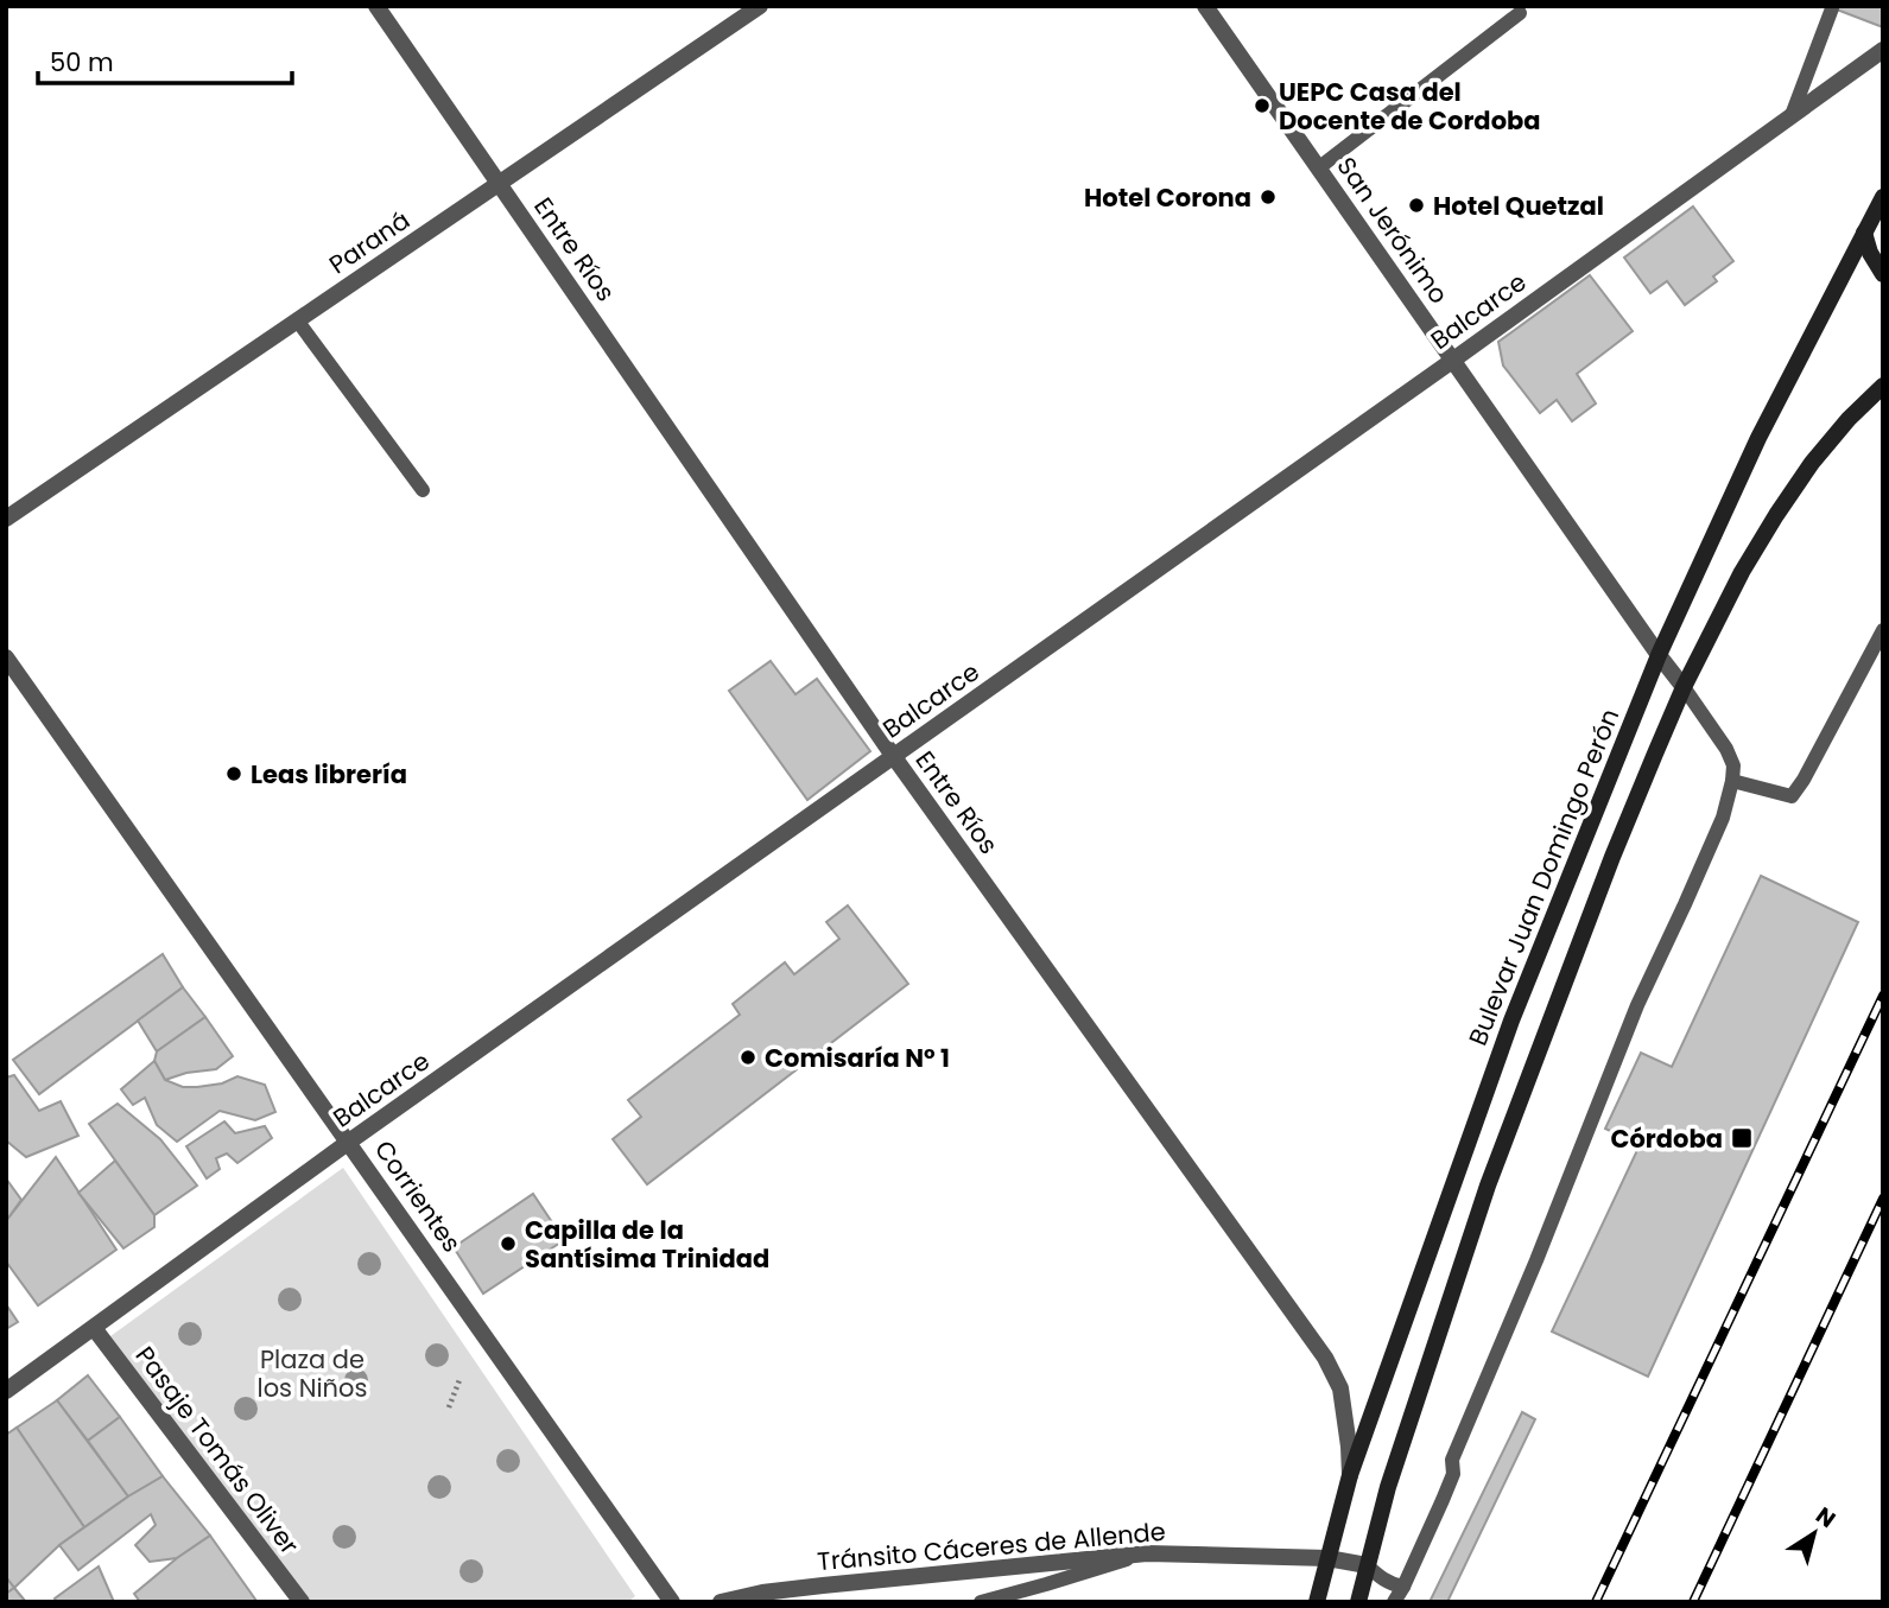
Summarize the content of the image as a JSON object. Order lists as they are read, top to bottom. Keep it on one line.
{"streets":{"main road":["Bulevar Juan Domingo Perón"],"street":["San Jerónimo","Paraná","Entre Ríos","Balcarce","Corrientes","Pasaje Tomás Oliver","Tránsito Cáceres de Allende"]},"crossings":[["San Jerónimo","Balcarce"],["San Jerónimo","Bulevar Juan Domingo Perón"],["Paraná","Entre Ríos"],["Entre Ríos","Balcarce"],["Entre Ríos","Bulevar Juan Domingo Perón"],["Balcarce","Corrientes"],["Balcarce","Pasaje Tomás Oliver"],["Bulevar Juan Domingo Perón","Tránsito Cáceres de Allende"]],"parks":["Plaza de los Niños"],"places":{"other":["UEPC Casa del Docente de Cordoba","Hotel Corona","Hotel Quetzal","Leas librería","Comisaría Nº 1","Capilla de la Santísima Trinidad"],"transit":["Córdoba"]},"scale_bar":"50 m","north":"top right"}
